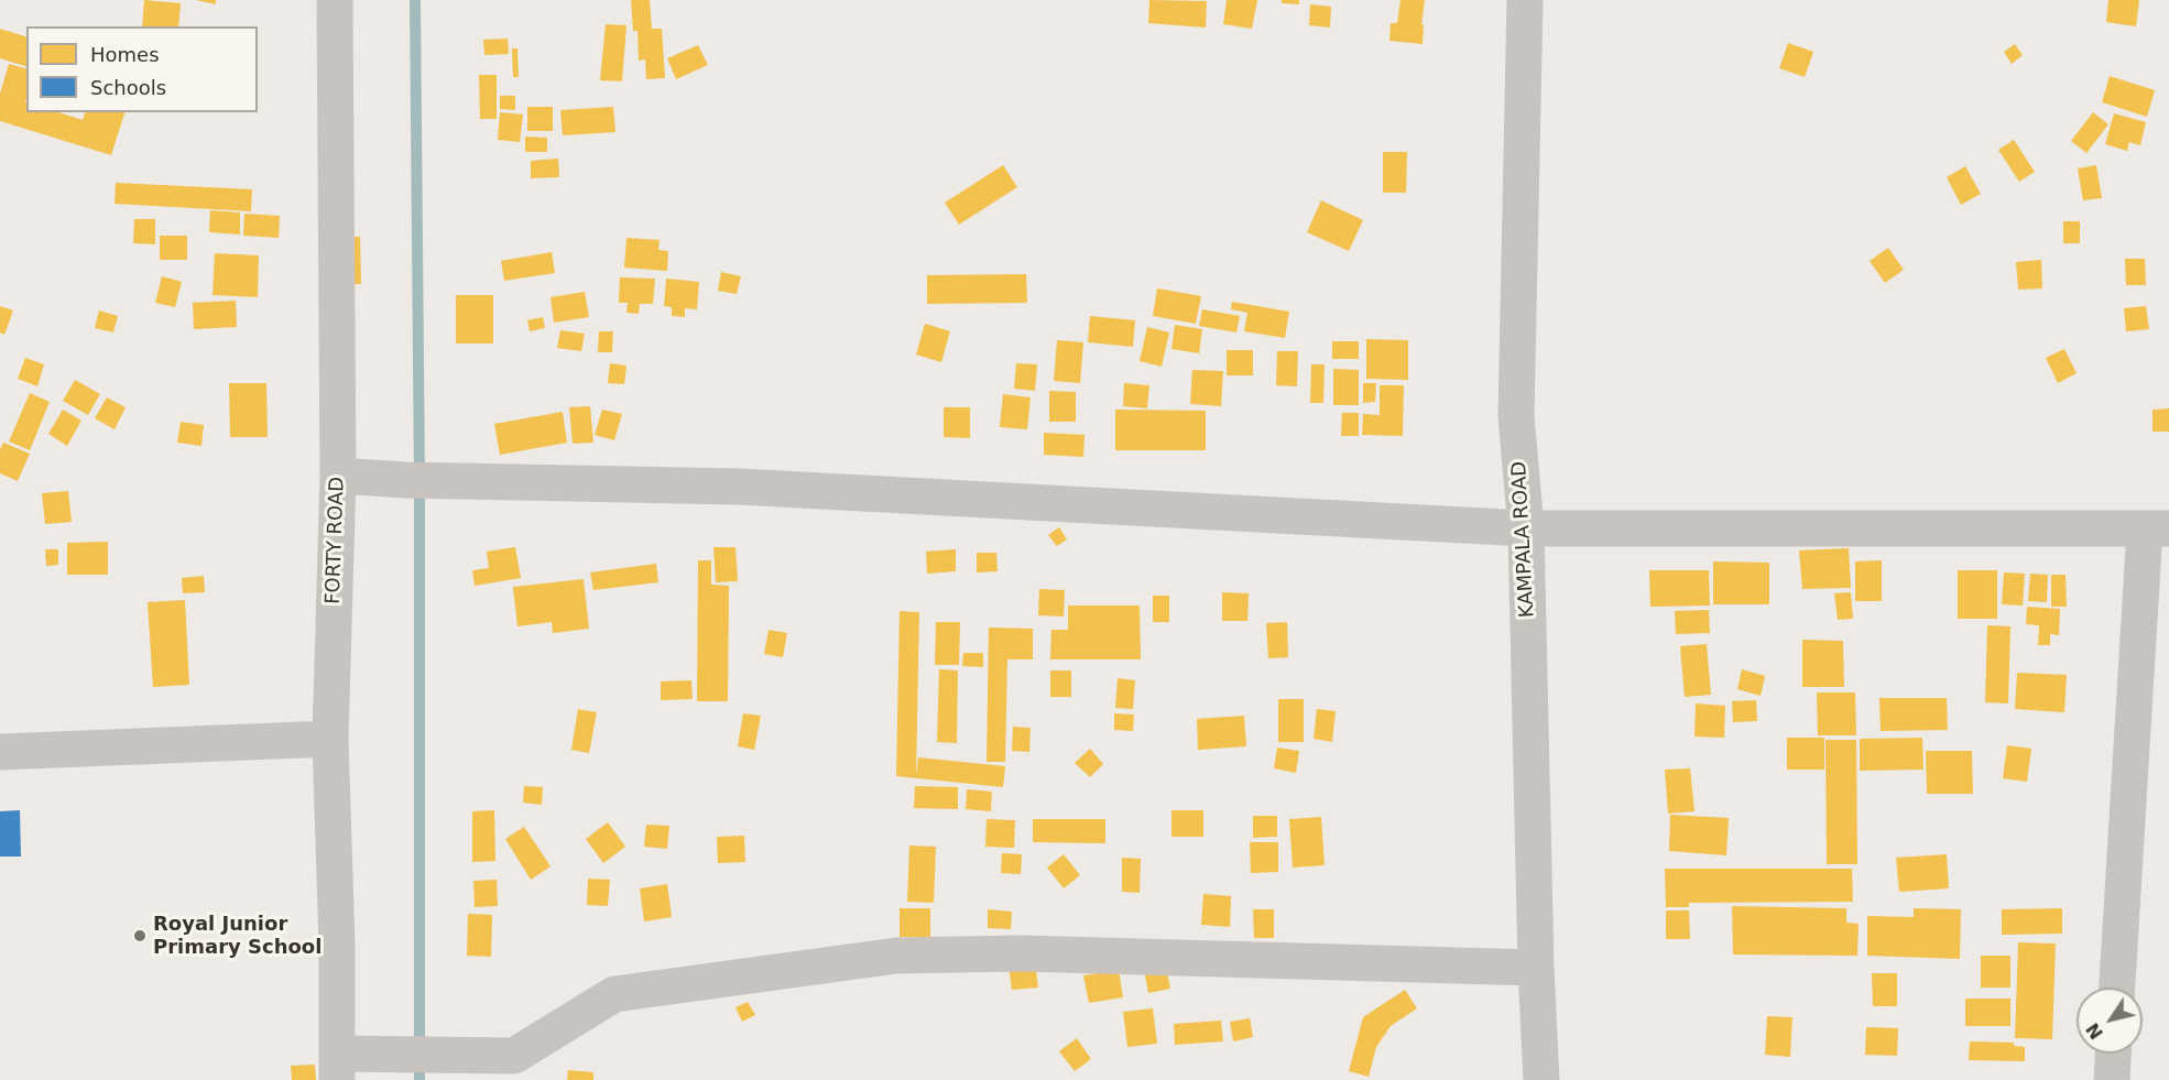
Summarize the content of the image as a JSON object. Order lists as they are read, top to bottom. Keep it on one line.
{"streets":{"street":["KAMPALA ROAD","FORTY ROAD"]},"places":["Royal Junior Primary School"],"legend":["Homes","Schools"],"north":"bottom left"}
